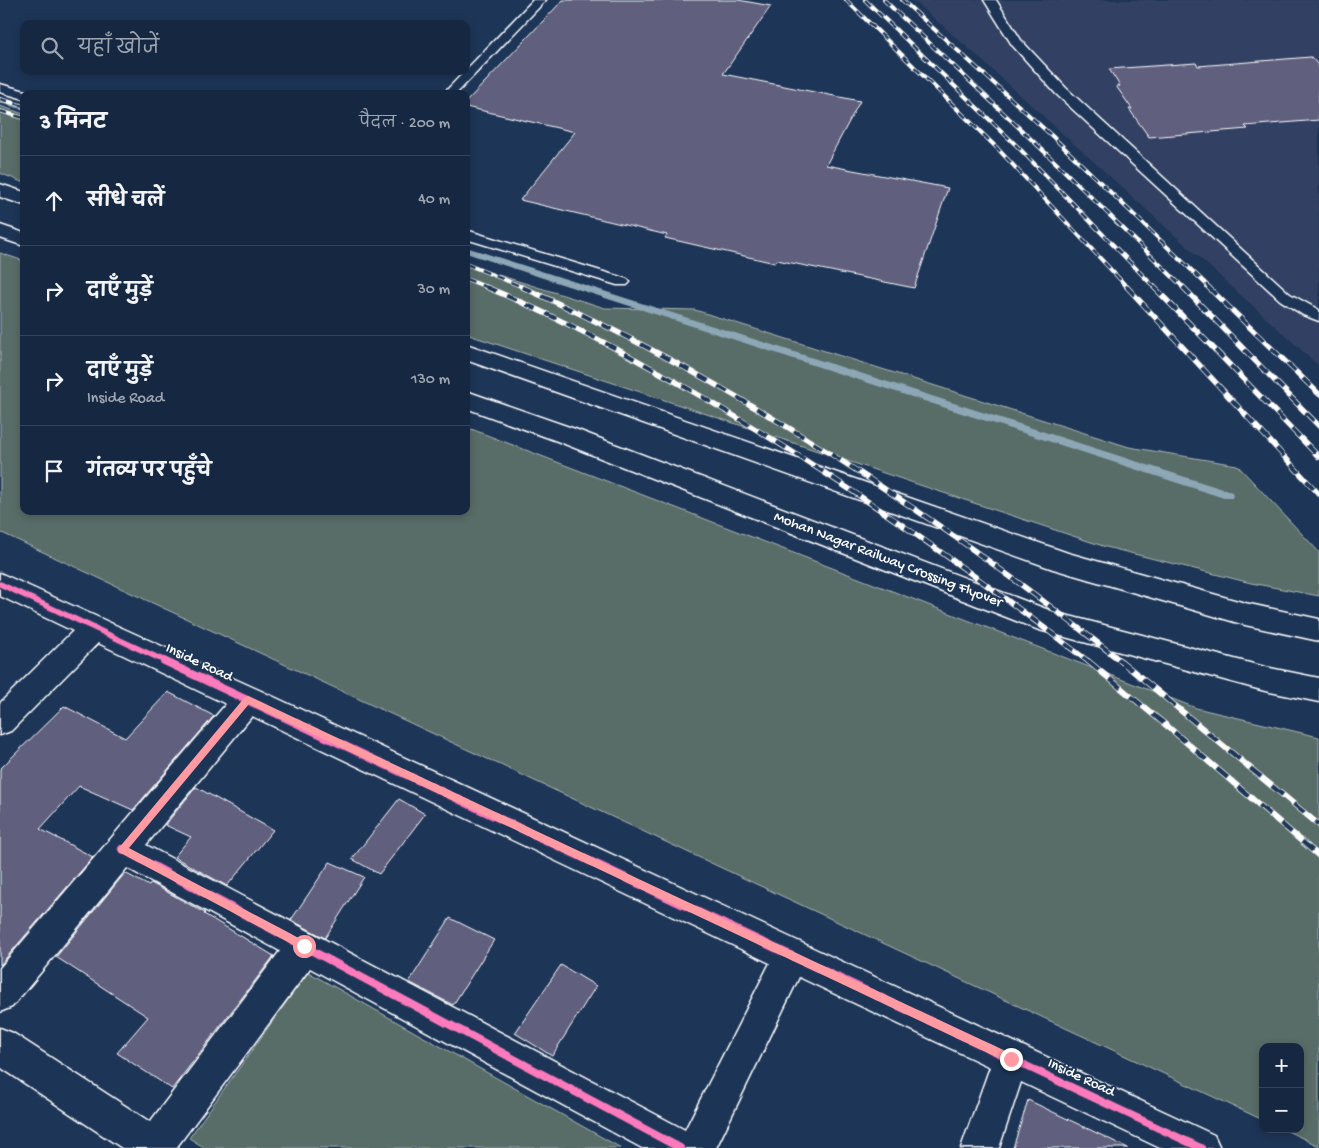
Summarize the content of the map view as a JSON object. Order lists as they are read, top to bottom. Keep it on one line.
{"streets":{"street":["Mohan Nagar Railway Crossing Flyover","Inside Road"]},"page":{"search":"यहाँ खोजें","heading":["3 मिनट","पैदल · 200 m"],"list":[["सीधे चलें","40 m"],["दाएँ मुड़ें","30 m"],["दाएँ मुड़ें","Inside Road","130 m"],"गंतव्य पर पहुँचे"],"map_buttons":["+","−"]}}
